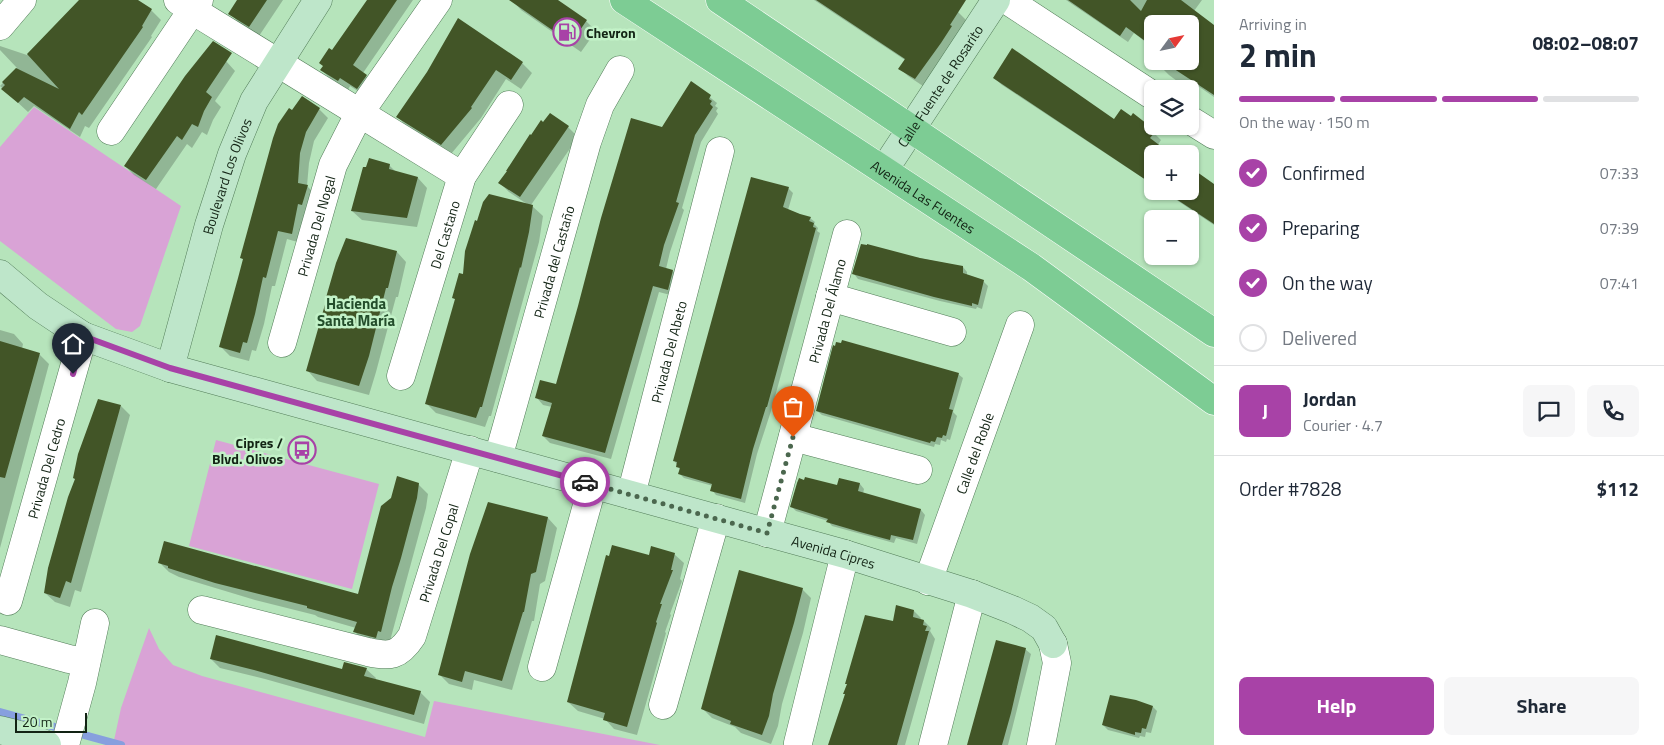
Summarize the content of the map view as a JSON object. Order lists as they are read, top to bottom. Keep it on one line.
{"streets":{"main road":["Avenida Las Fuentes"],"street":["Calle Fuente de Rosarito","Boulevard Los Olivos","Privada Del Nogal","Del Castano","Privada del Castaño","Privada Del Álamo","Privada Del Abeto","Calle del Roble","Privada Del Cedro","Avenida Cipres","Privada Del Copal"]},"crossings":[["Calle Fuente de Rosarito","Avenida Las Fuentes"],["Boulevard Los Olivos","Avenida Cipres"],["Privada del Castaño","Avenida Cipres"],["Privada Del Álamo","Avenida Cipres"],["Privada Del Abeto","Avenida Cipres"],["Calle del Roble","Avenida Cipres"],["Privada Del Cedro","Avenida Cipres"],["Avenida Cipres","Privada Del Copal"]],"districts":["Hacienda Santa María"],"places":{"fuel station":["Chevron"],"bus stop":["Cipres / Blvd. Olivos"]},"scale_bar":"20 m","north":"top right","page":{"heading":["2 min","Arriving in","08:02–08:07"],"panel":["Jordan","Courier · 4.7","Order #7828","$112"],"map_buttons":["+","−"],"bar":"On the way · 150 m","list":[["Confirmed","07:33"],["Preparing","07:39"],["On the way","07:41"],"Delivered"],"round":"J","buttons":["Help","Share"],"scale":"20 m"}}
